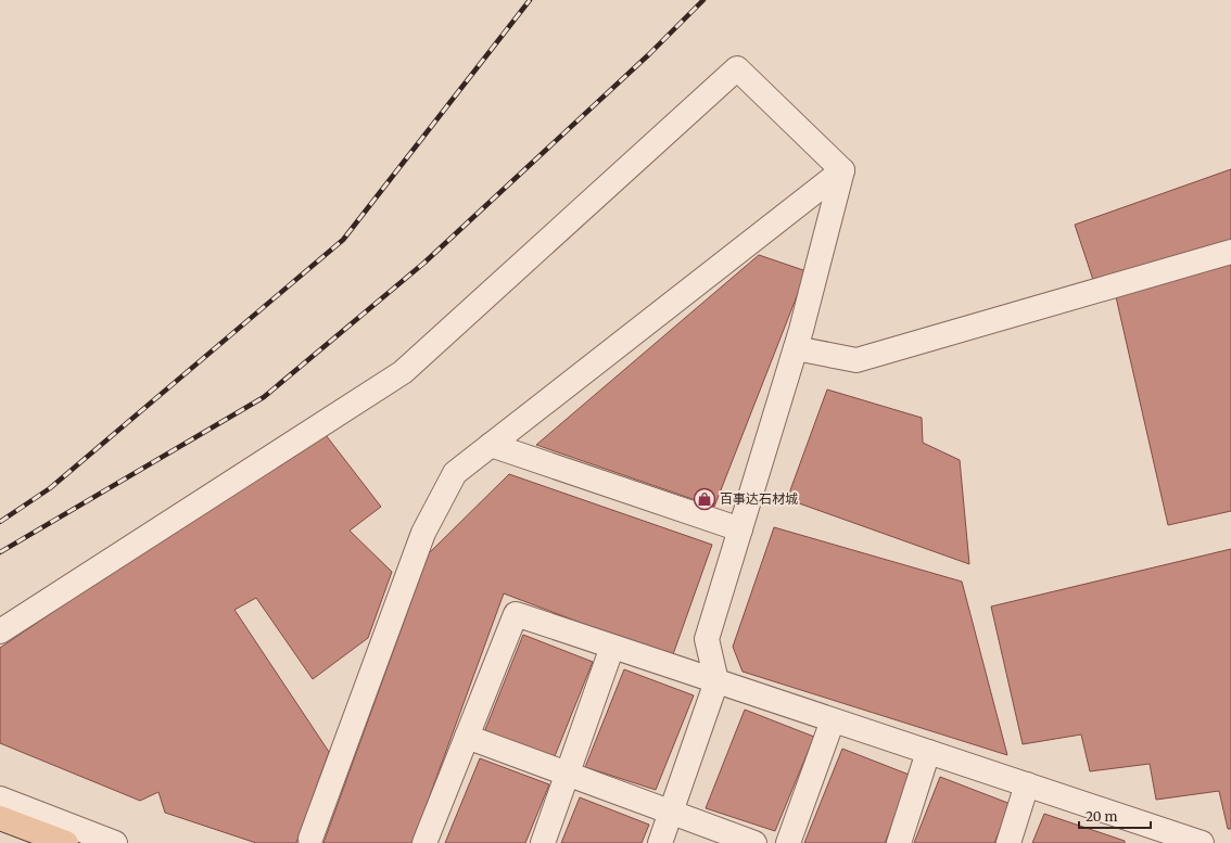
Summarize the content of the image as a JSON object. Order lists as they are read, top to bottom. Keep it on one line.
{"places":{"shop":["百事达石材城"]},"scale_bar":"20 m"}
